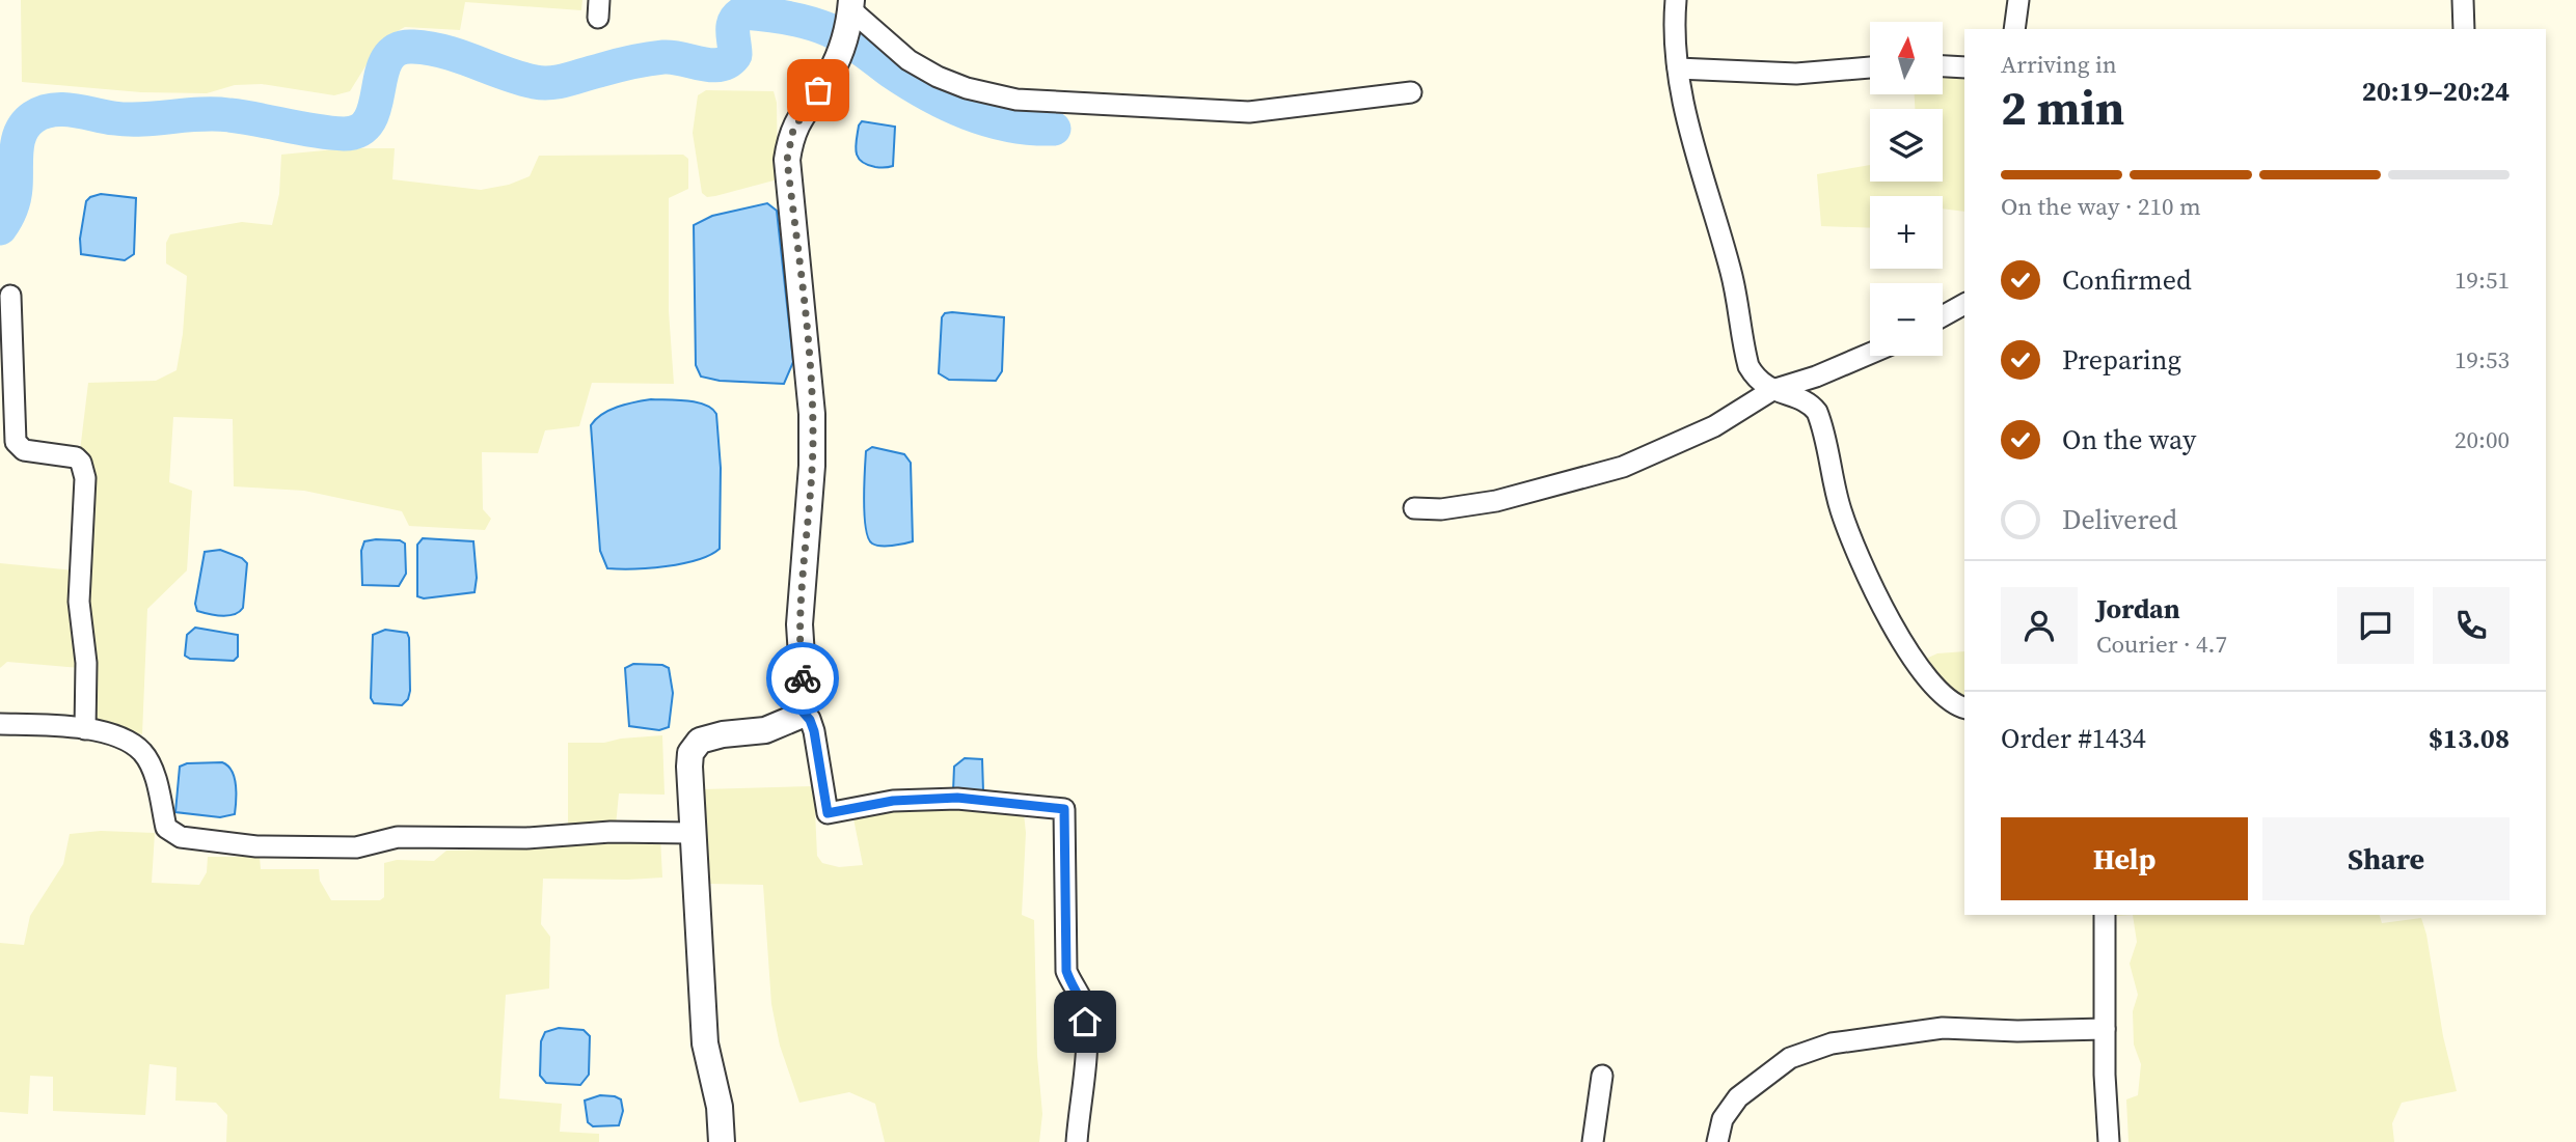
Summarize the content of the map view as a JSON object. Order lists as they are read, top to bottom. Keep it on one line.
{"north":"top","page":{"map_buttons":["+","−"],"heading":["2 min","Arriving in","20:19–20:24"],"panel":["Jordan","Courier · 4.7","Order #1434","$13.08"],"bar":"On the way · 210 m","list":[["Confirmed","19:51"],["Preparing","19:53"],["On the way","20:00"],"Delivered"],"buttons":["Help","Share"]}}
